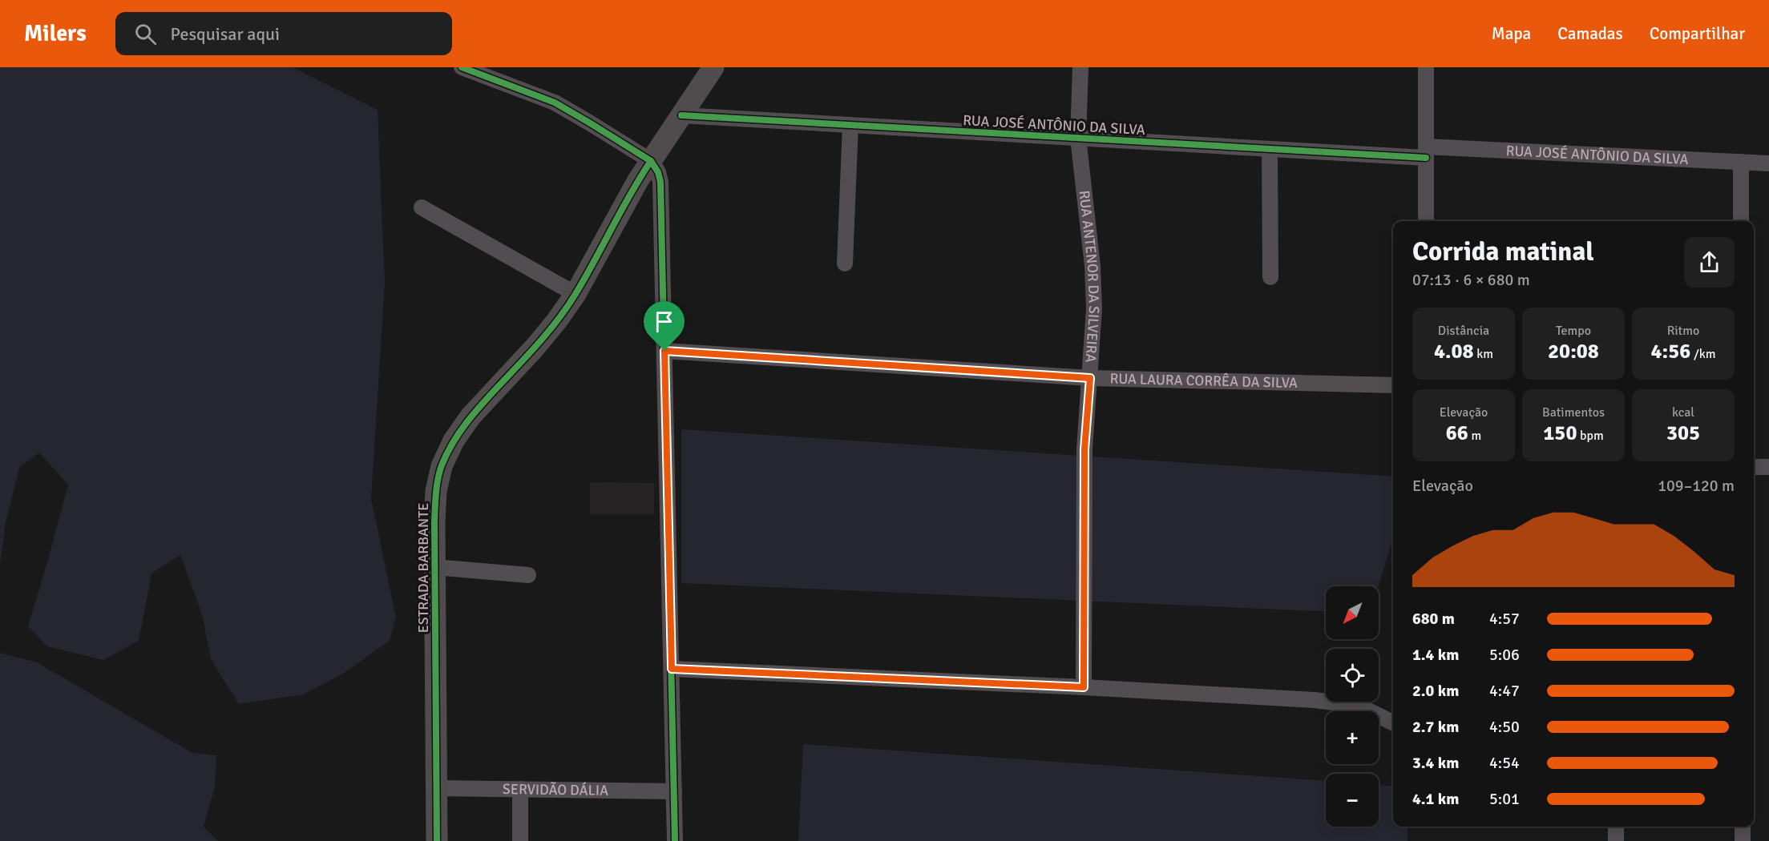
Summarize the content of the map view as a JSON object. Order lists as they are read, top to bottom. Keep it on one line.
{"streets":{"main road":["ESTRADA BARBANTE"],"street":["RUA JOSÉ ANTÔNIO DA SILVA","RUA ANTENOR DA SILVEIRA","RUA LAURA CORRÊA DA SILVA","SERVIDÃO DÁLIA"]},"crossings":[["RUA JOSÉ ANTÔNIO DA SILVA","RUA ANTENOR DA SILVEIRA"],["RUA JOSÉ ANTÔNIO DA SILVA","ESTRADA BARBANTE"],["RUA ANTENOR DA SILVEIRA","RUA LAURA CORRÊA DA SILVA"],["ESTRADA BARBANTE","SERVIDÃO DÁLIA"]],"north":"bottom left","page":{"header":"Milers","search":"Pesquisar aqui","nav":["Mapa","Camadas","Compartilhar"],"heading":["Corrida matinal","07:13 · 6 × 680 m"],"stats":[["Distância","4.08 km"],["Tempo","20:08"],["Ritmo","4:56 /km"],["Elevação","66 m"],["Batimentos","150 bpm"],["kcal","305"]],"chart":["Elevação","109–120 m"],"map_buttons":["+","−"],"list":[{"name":"680 m","note":"4:57"},{"name":"1.4 km","note":"5:06"},{"name":"2.0 km","note":"4:47"},{"name":"2.7 km","note":"4:50"},{"name":"3.4 km","note":"4:54"},{"name":"4.1 km","note":"5:01"}]}}
